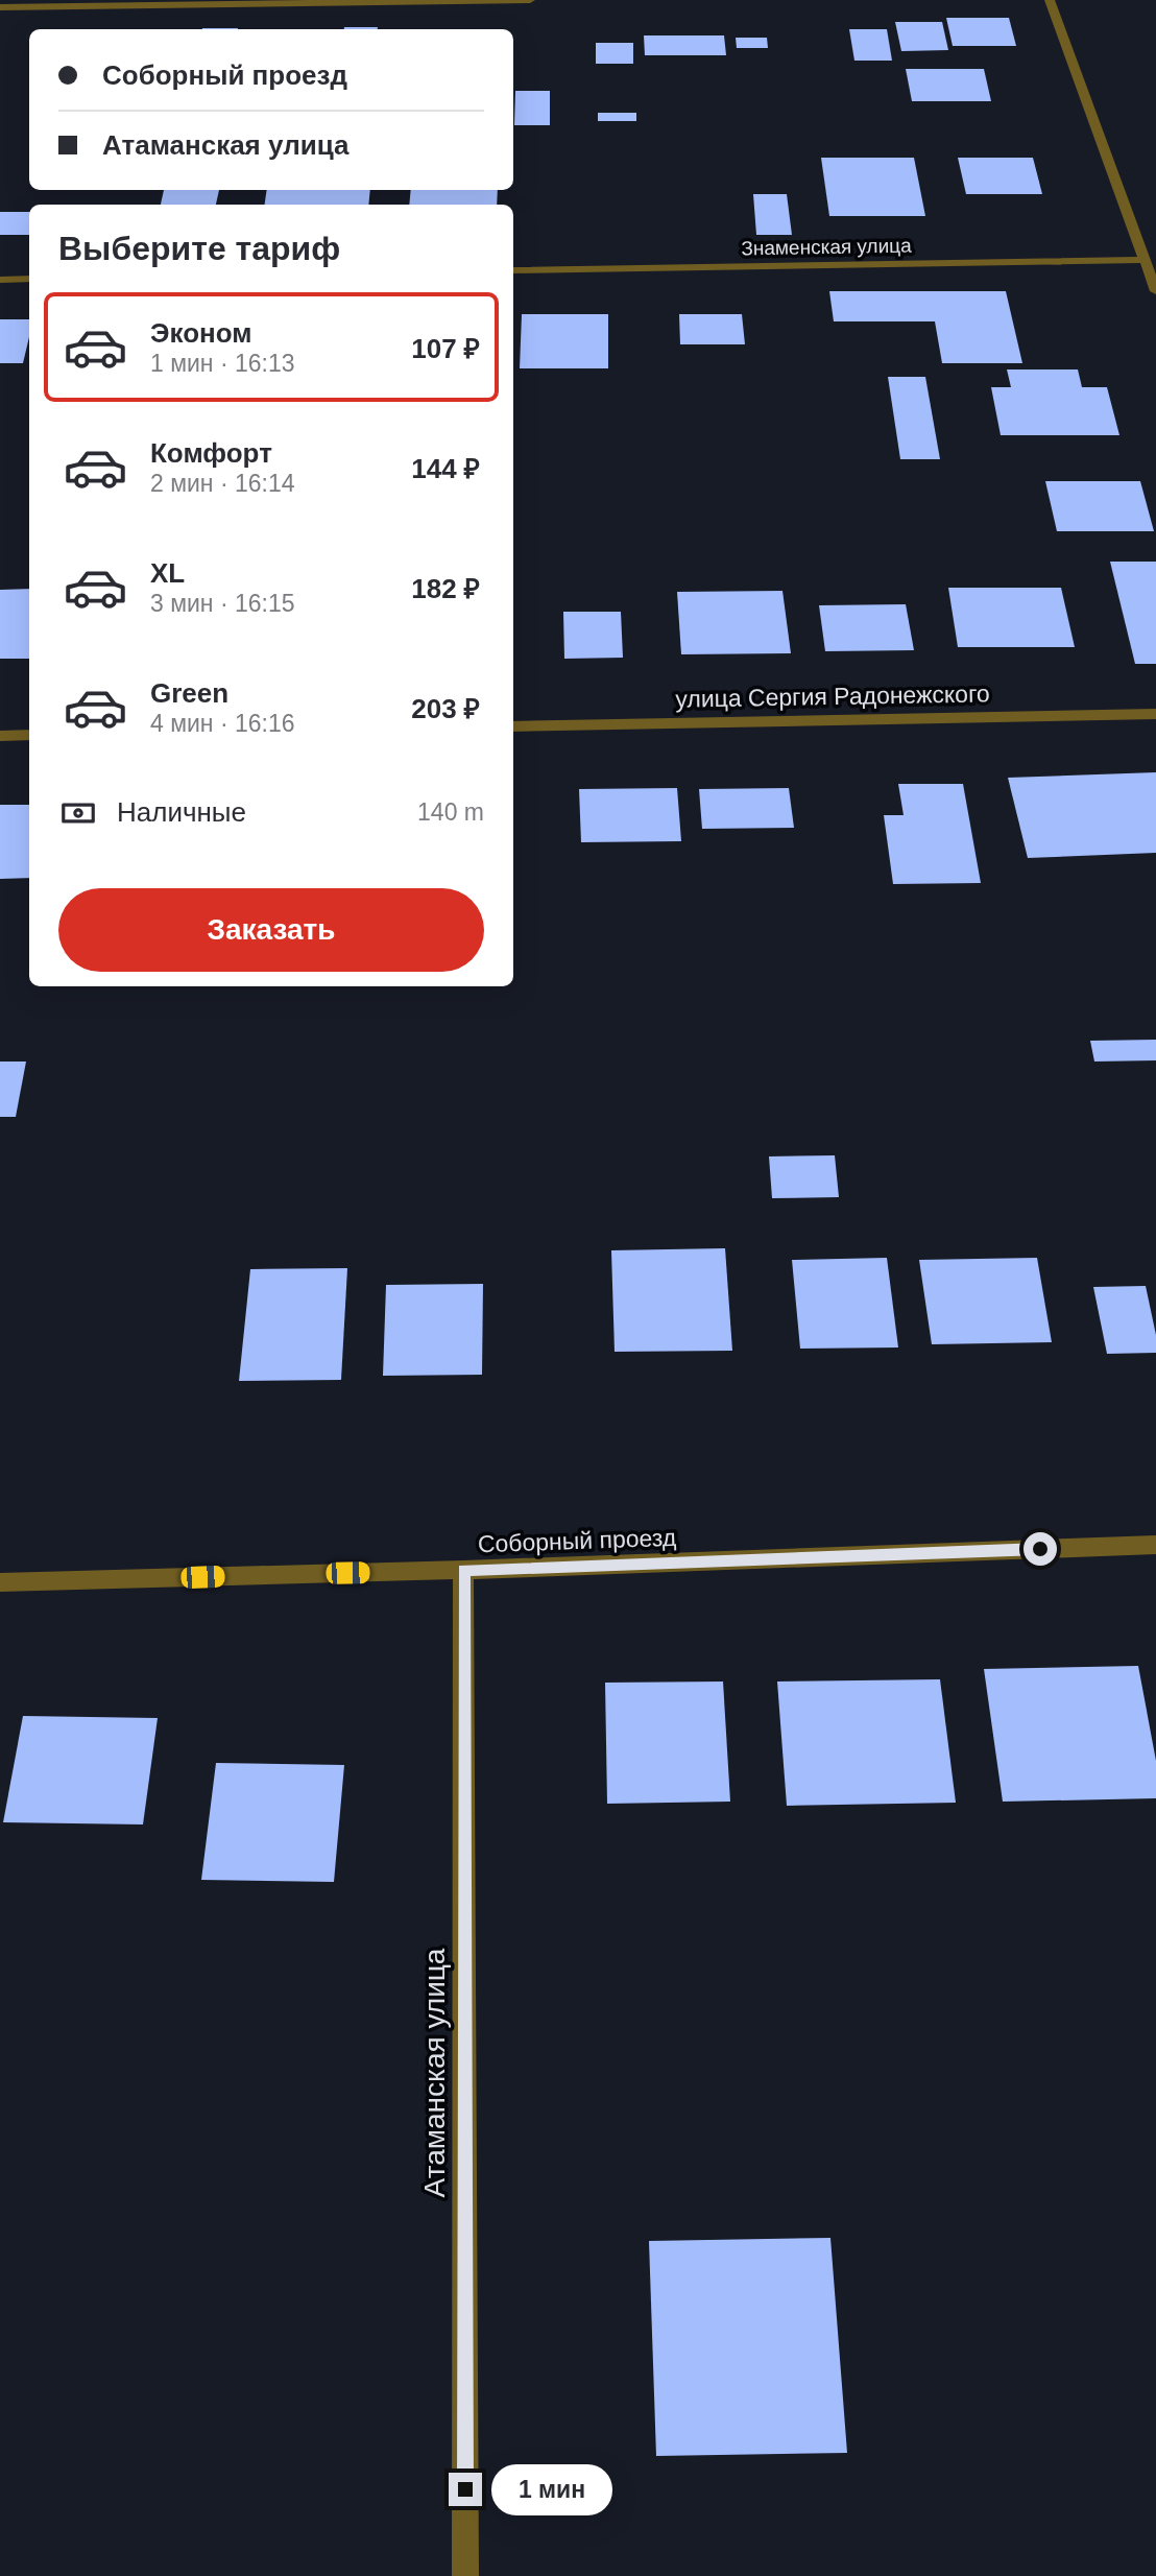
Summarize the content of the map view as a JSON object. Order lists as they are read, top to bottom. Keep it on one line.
{"streets":{"street":["Знаменская улица","улица Сергия Радонежского","Соборный проезд","Атаманская улица"]},"crossings":[["Соборный проезд","Атаманская улица"]],"page":{"banner":["Соборный проезд","Атаманская улица"],"heading":"Выберите тариф","list":[{"name":"Эконом","note":"1 мин · 16:13","value":"107 ₽"},{"name":"Комфорт","note":"2 мин · 16:14","value":"144 ₽"},{"name":"XL","note":"3 мин · 16:15","value":"182 ₽"},{"name":"Green","note":"4 мин · 16:16","value":"203 ₽"}],"pay":["Наличные","140 m"],"buttons":"Заказать","bubble":"1 мин"}}
